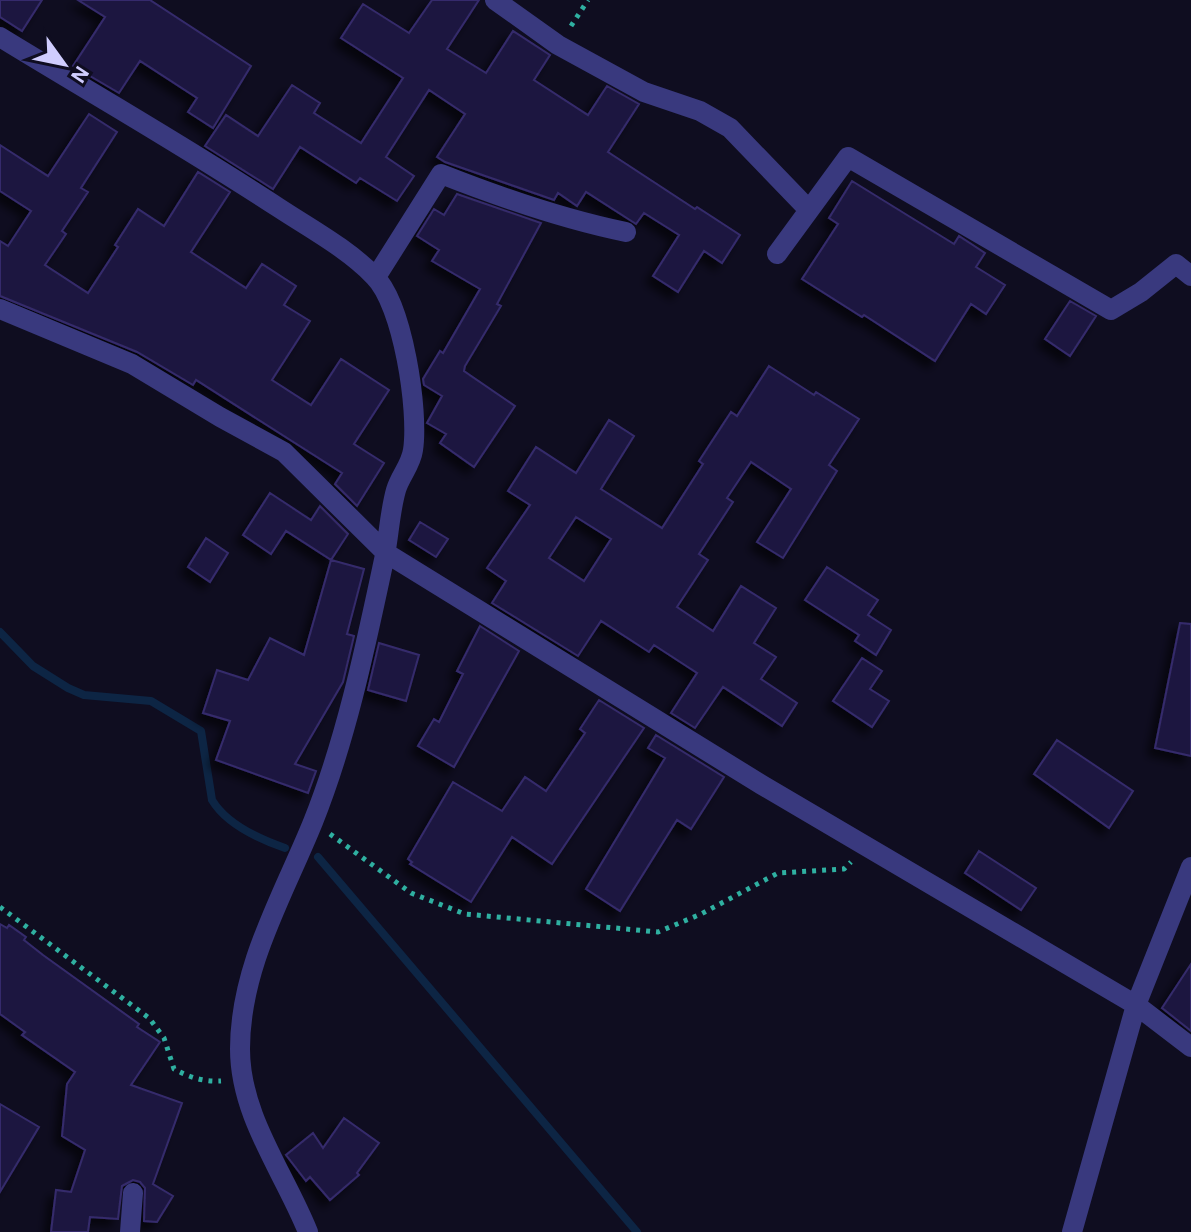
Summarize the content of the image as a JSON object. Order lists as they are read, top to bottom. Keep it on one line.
{"north":"bottom right"}
